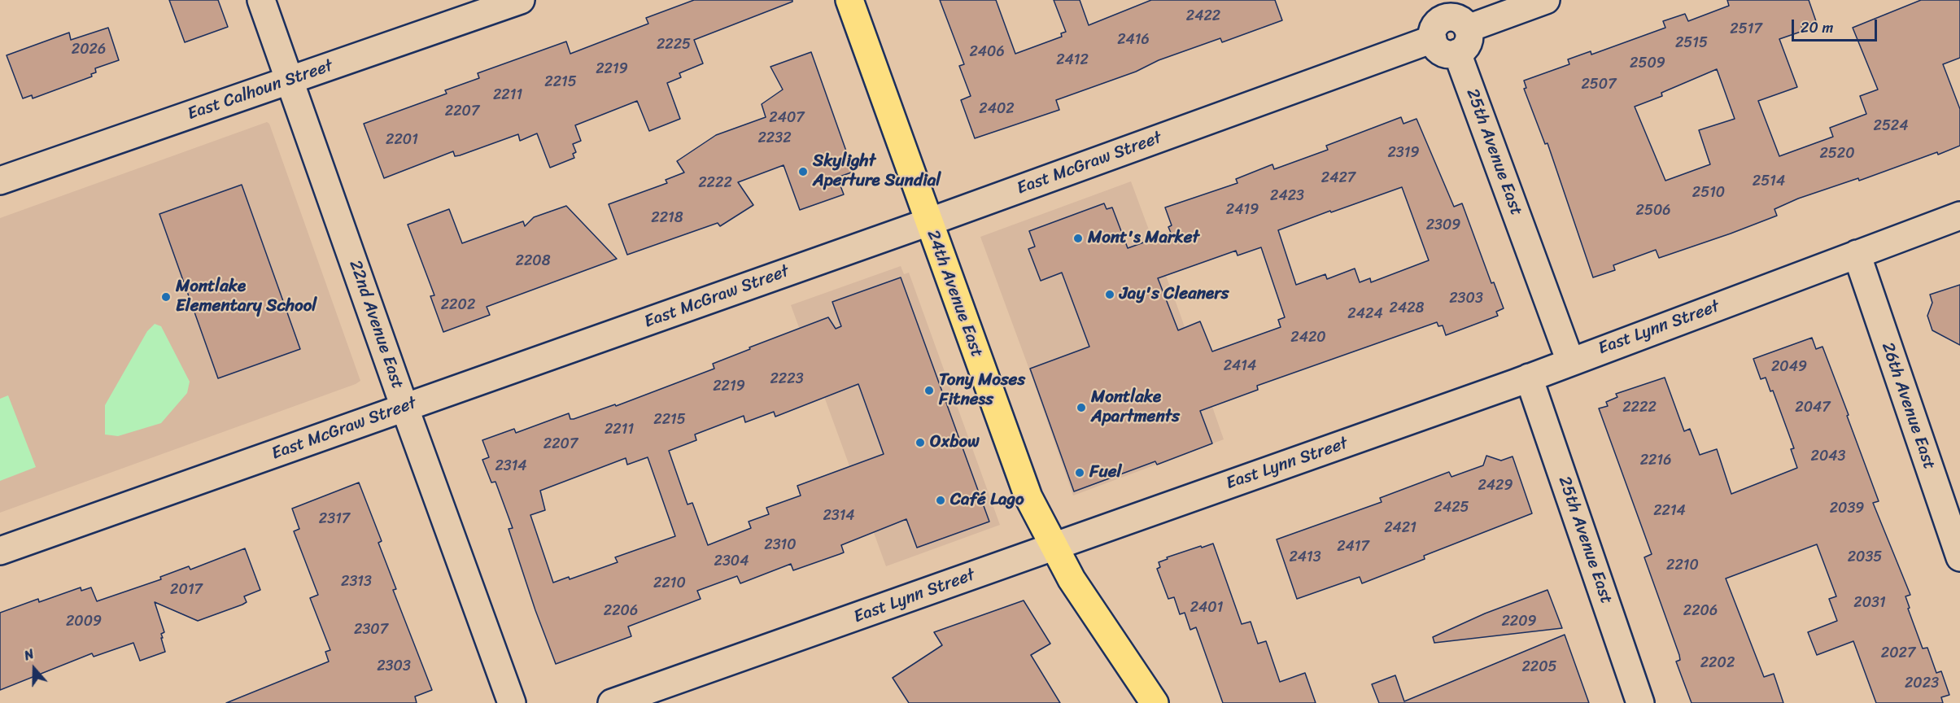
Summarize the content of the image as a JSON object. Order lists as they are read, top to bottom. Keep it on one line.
{"streets":{"main road":["24th Avenue East"],"street":["East Calhoun Street","25th Avenue East","East McGraw Street","22nd Avenue East","East Lynn Street","26th Avenue East"]},"crossings":[["East Calhoun Street","22nd Avenue East"],["25th Avenue East","East McGraw Street"],["25th Avenue East","East Lynn Street"],["East McGraw Street","24th Avenue East"],["East McGraw Street","22nd Avenue East"],["24th Avenue East","East Lynn Street"],["East Lynn Street","26th Avenue East"]],"places":["Skylight Aperture Sundial","Mont's Market","Jay's Cleaners","Montlake Elementary School","Tony Moses Fitness","Montlake Apartments","Oxbow","Fuel","Café Lago"],"house_numbers":["2422","2517","2416","2515","2225","2026","2406","2412","2509","2219","2215","2507","2211","2402","2207","2407","2524","2232","2201","2319","2520","2427","2514","2222","2510","2423","2419","2506","2218","2309","2208","2303","2202","2428","2424","2420","2414","2049","2223","2219","2222","2047","2215","2211","2207","2043","2216","2314","2429","2425","2039","2214","2314","2317","2421","2310","2417","2413","2035","2304","2210","2313","2210","2017","2031","2401","2206","2206","2009","2209","2307","2027","2202","2303","2205","2023"],"scale_bar":"20 m","north":"top"}
